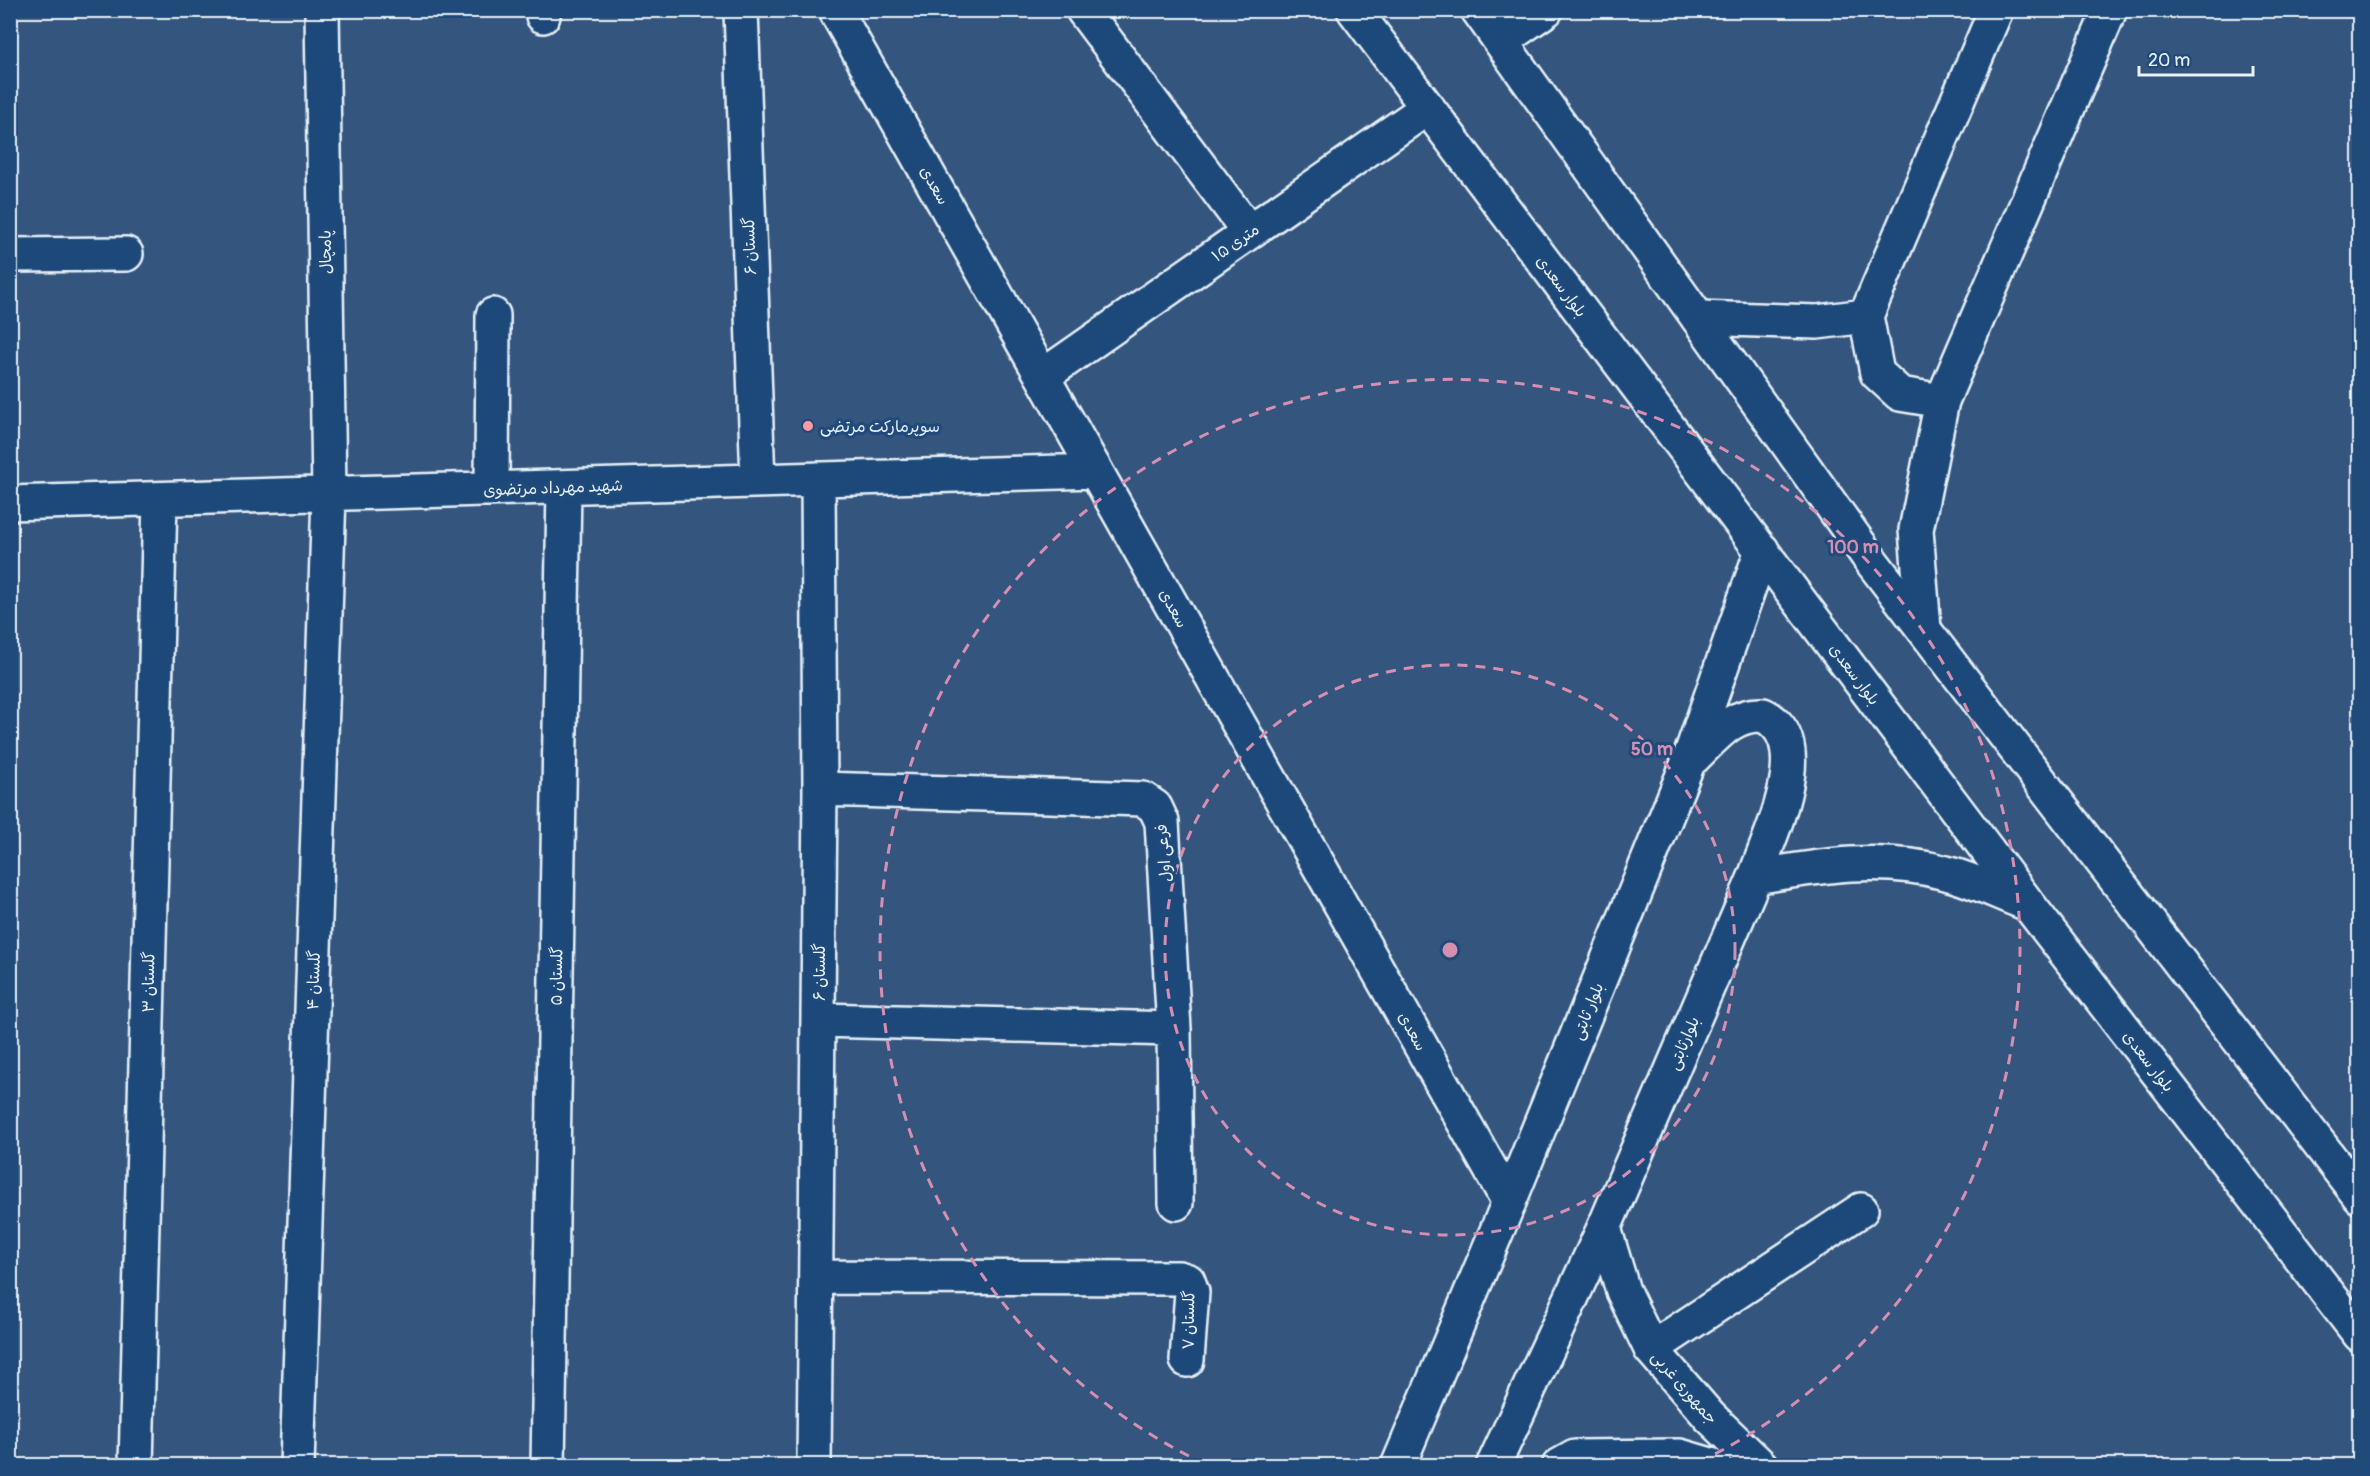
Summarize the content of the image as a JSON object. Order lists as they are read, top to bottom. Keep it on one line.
{"streets":{"street":["سعدی","۱۵ متری","گلستان ۶","پامچال","بلوار سعدی","شهید مهرداد مرتضوی","فرعی اول","گلستان ۵","گلستان ۴","گلستان ۳","بلوار ثابتی","بلوارثابتی","گلستان ۷","جمهوری غربی"]},"crossings":[["سعدی","۱۵ متری"],["سعدی","شهید مهرداد مرتضوی"],["سعدی","بلوار ثابتی"],["۱۵ متری","بلوار سعدی"],["گلستان ۶","شهید مهرداد مرتضوی"],["گلستان ۶","فرعی اول"],["گلستان ۶","گلستان ۷"],["پامچال","شهید مهرداد مرتضوی"],["پامچال","گلستان ۴"],["بلوار سعدی","بلوار ثابتی"],["شهید مهرداد مرتضوی","گلستان ۵"],["شهید مهرداد مرتضوی","گلستان ۴"],["شهید مهرداد مرتضوی","گلستان ۳"],["بلوار ثابتی","بلوارثابتی"],["بلوارثابتی","جمهوری غربی"]],"places":["سوپرمارکت مرتضی"],"scale_bar":"20 m","rings":["100 m","50 m"]}
